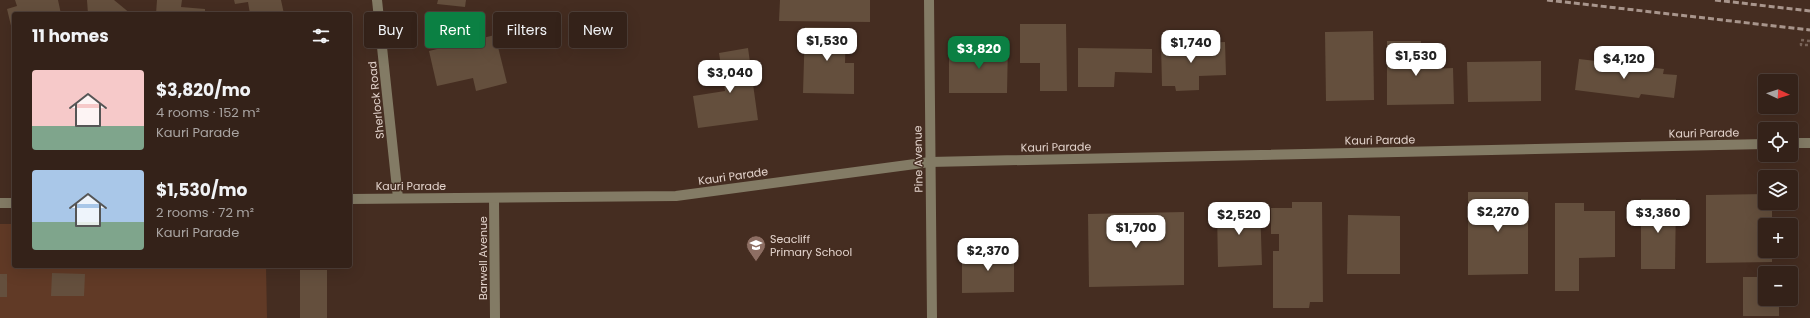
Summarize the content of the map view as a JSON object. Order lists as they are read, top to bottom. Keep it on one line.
{"streets":{"street":["Sherlock Road","Kauri Parade","Pine Avenue","Barwell Avenue"]},"crossings":[["Sherlock Road","Kauri Parade"],["Kauri Parade","Pine Avenue"],["Kauri Parade","Barwell Avenue"]],"places":{"school or university":["Seacliff Primary School"]},"north":"right","page":{"chip":["Buy","Rent","Filters","New"],"heading":"11 homes","price":["$1,530","$1,740","$3,820","$1,530","$4,120","$3,040","$2,270","$3,360","$2,520","$1,700","$2,370"],"list":[{"name":"$3,820/mo","note":"4 rooms · 152 m² · Kauri Parade"},{"name":"$1,530/mo","note":"2 rooms · 72 m² · Kauri Parade"}],"map_buttons":["+","−"]}}
